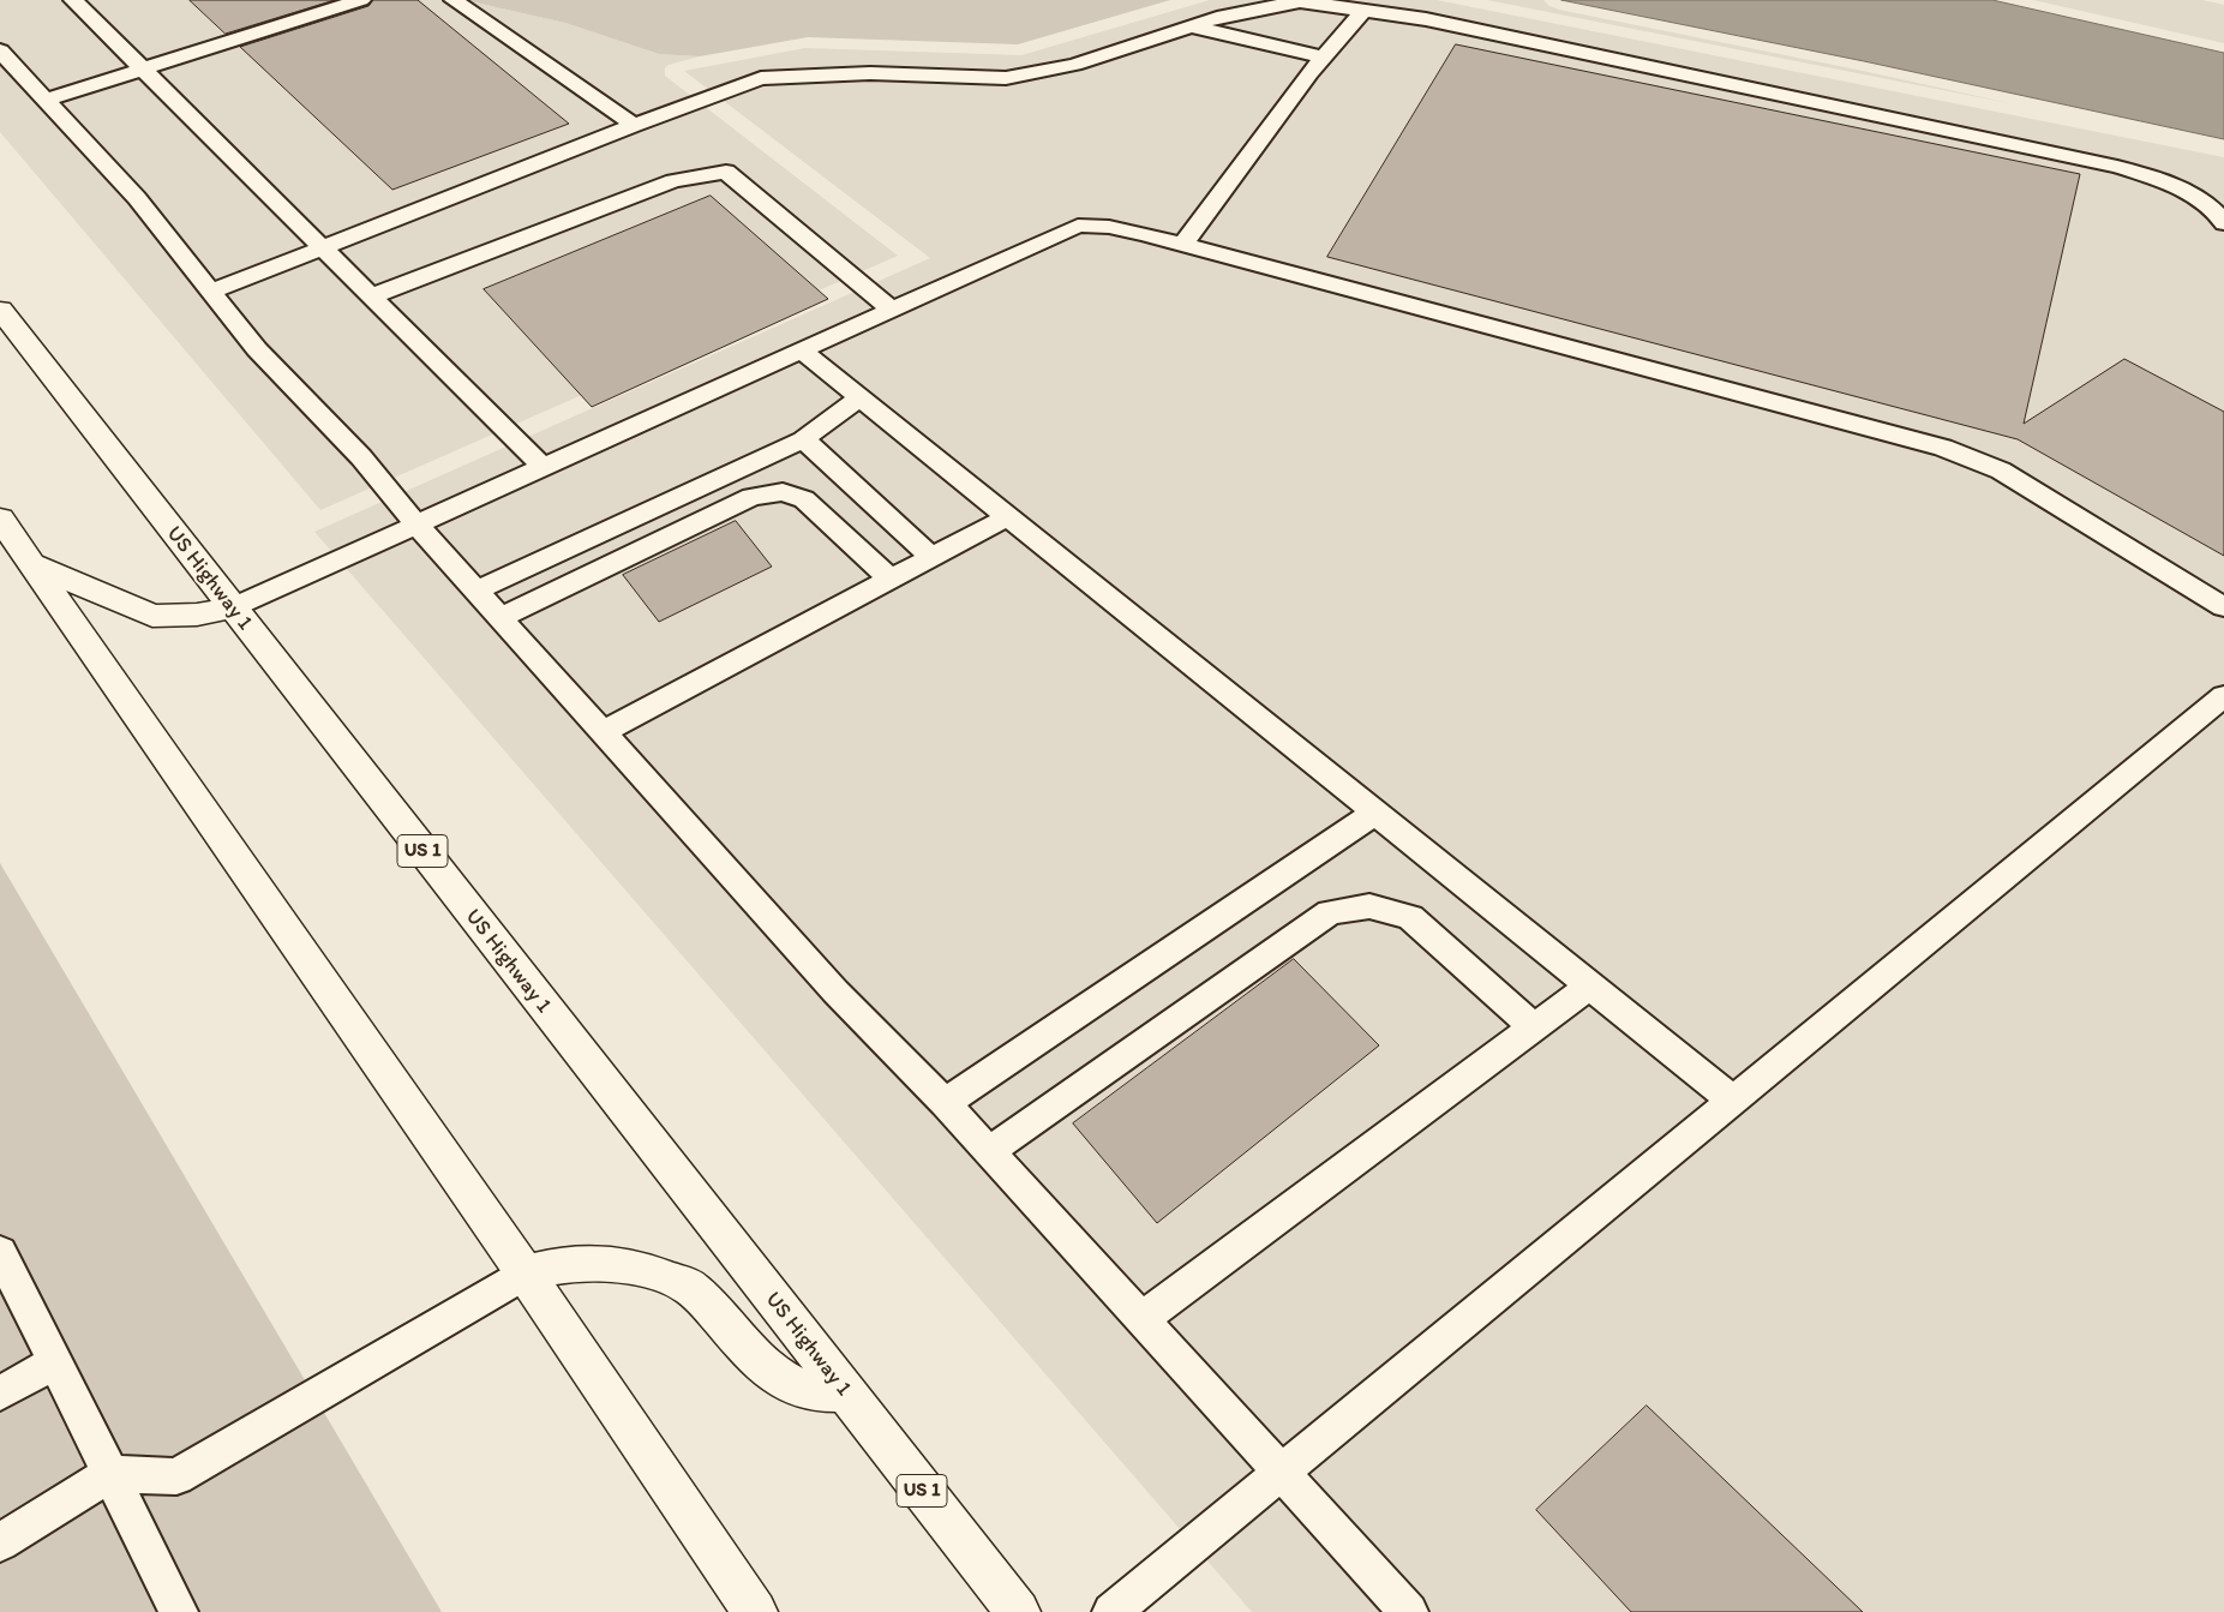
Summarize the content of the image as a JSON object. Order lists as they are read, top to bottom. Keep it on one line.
{"streets":{"main road":["US Highway 1","US 1"]}}
